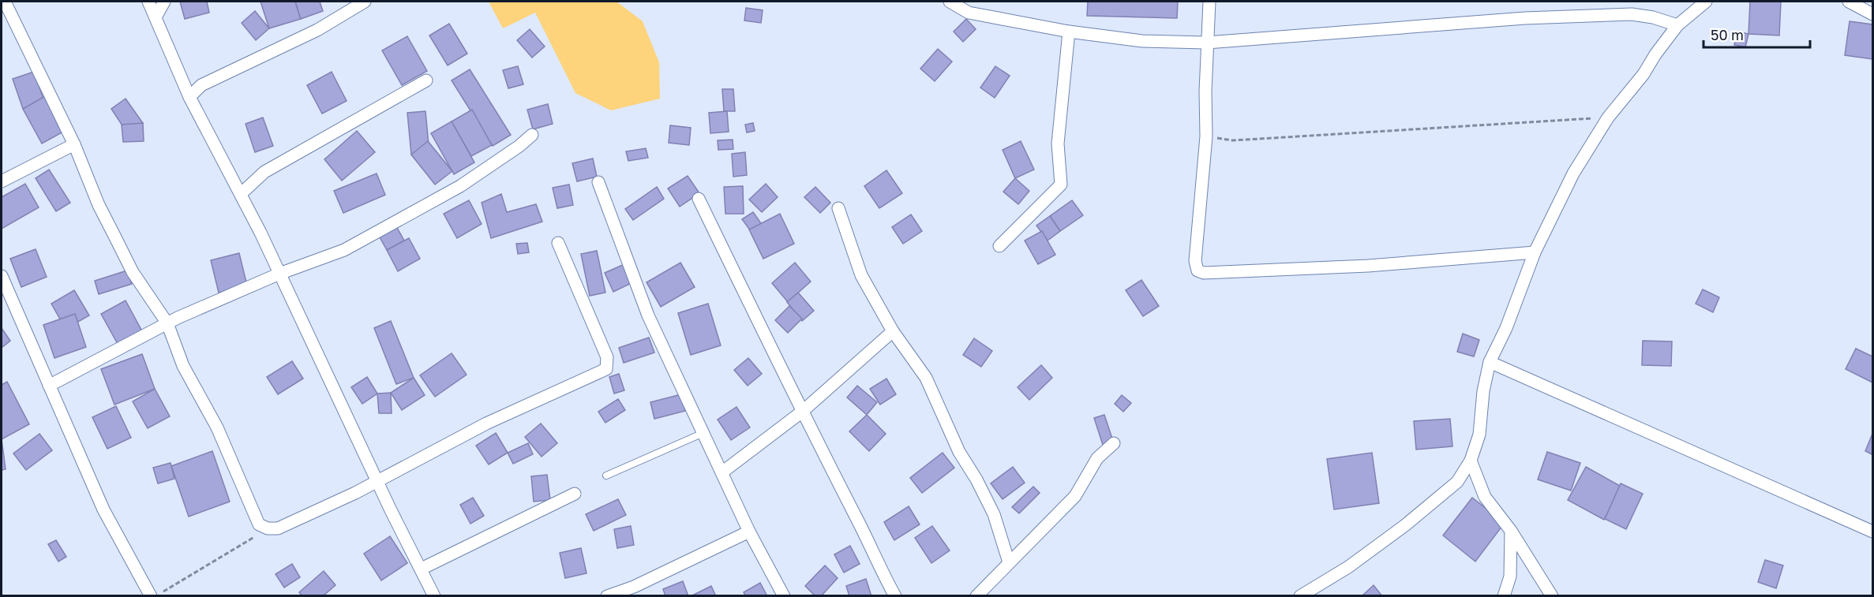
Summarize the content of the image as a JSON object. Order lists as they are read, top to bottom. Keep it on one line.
{"scale_bar":"50 m"}
